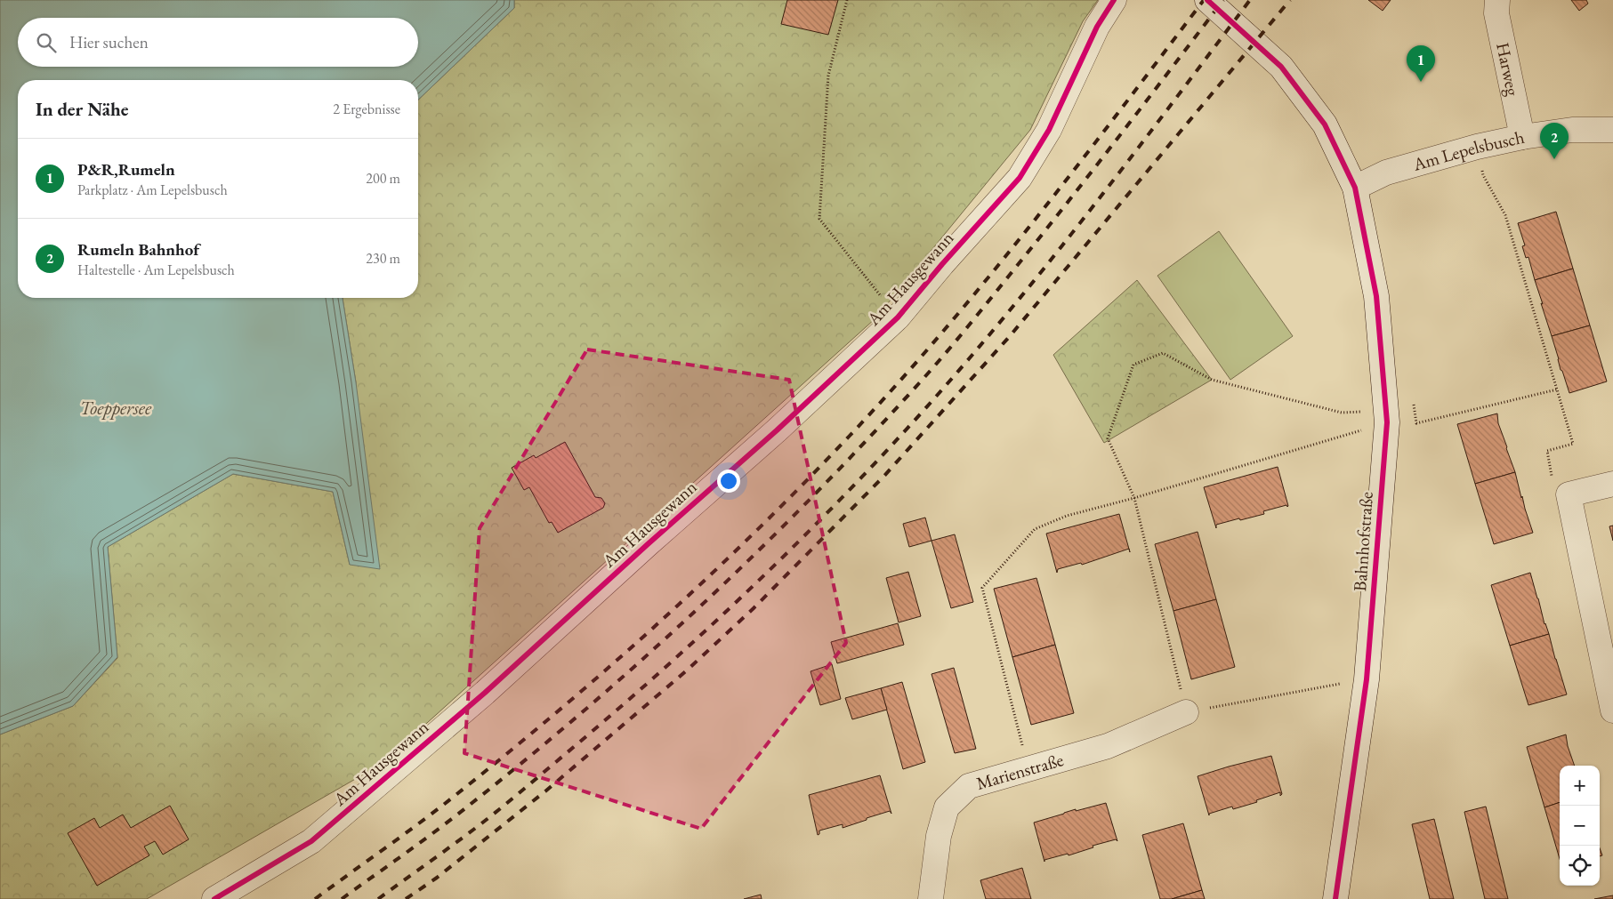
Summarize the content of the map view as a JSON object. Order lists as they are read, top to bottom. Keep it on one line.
{"streets":{"street":["Harweg","Am Lepelsbusch","Am Hausgewann","Bahnhofstraße","Marienstraße"]},"crossings":[["Harweg","Am Lepelsbusch"],["Am Lepelsbusch","Bahnhofstraße"]],"water":["Toeppersee"],"page":{"search":"Hier suchen","pins":["1","2"],"heading":["In der Nähe","2 Ergebnisse"],"list":[{"mark":"1","name":"P&R,Rumeln","note":"Parkplatz · Am Lepelsbusch","value":"200 m"},{"mark":"2","name":"Rumeln Bahnhof","note":"Haltestelle · Am Lepelsbusch","value":"230 m"}],"map_buttons":["+","−"]}}
